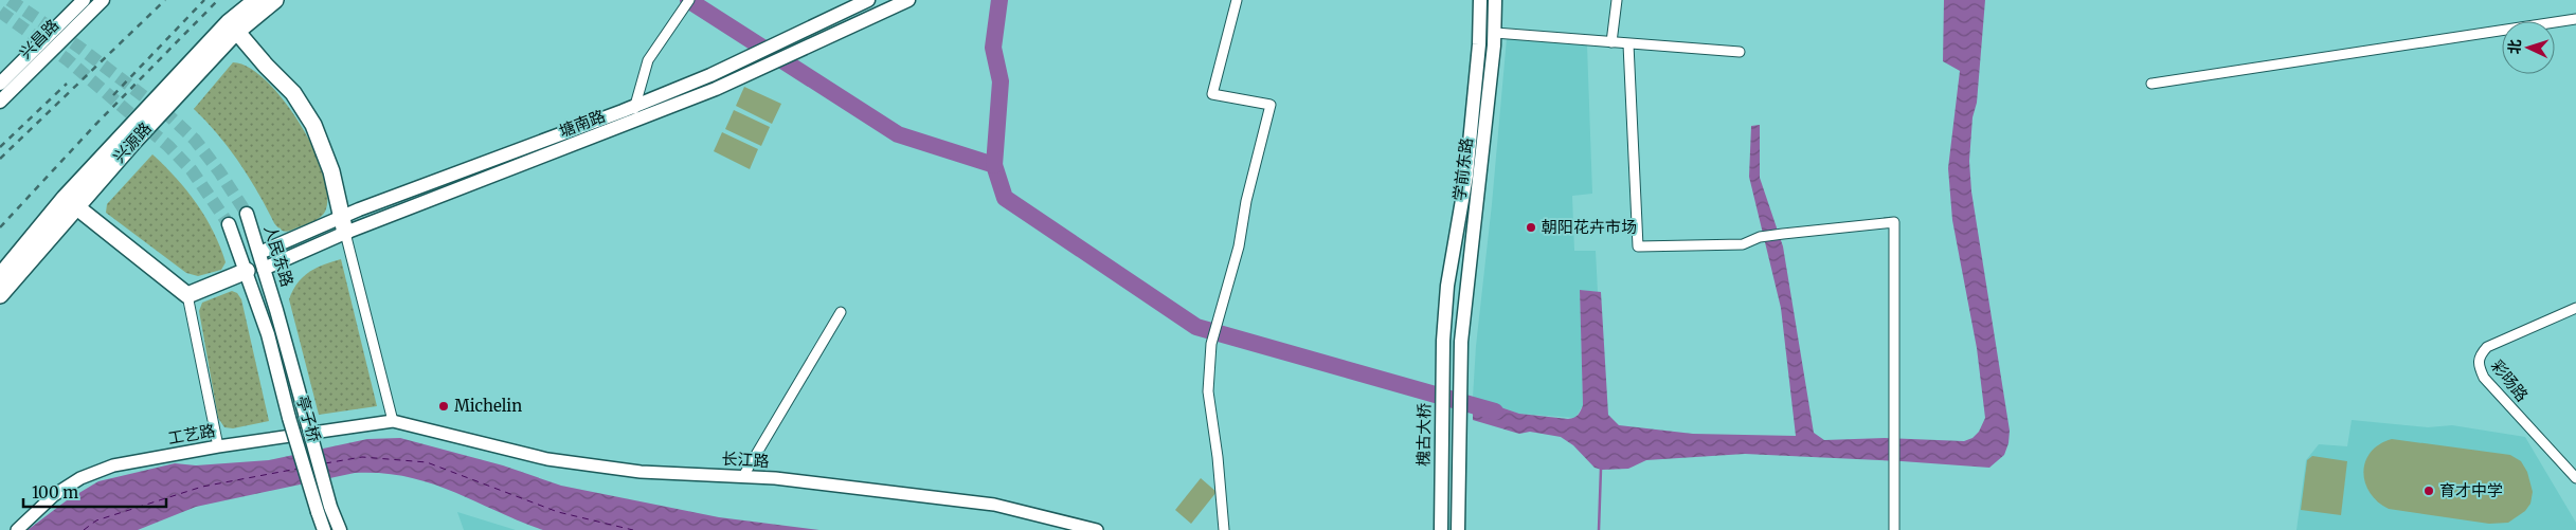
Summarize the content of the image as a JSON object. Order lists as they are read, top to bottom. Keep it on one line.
{"streets":{"main road":["兴昌路","塘南路","兴源路","学前东路","人民东路","亭子桥","槐古大桥"],"street":["彩旸路","工艺路","长江路"]},"crossings":[["塘南路","人民东路"],["学前东路","槐古大桥"],["人民东路","亭子桥"],["工艺路","长江路"]],"places":["朝阳花卉市场","Michelin","育才中学"],"scale_bar":"100 m","north":"left"}
